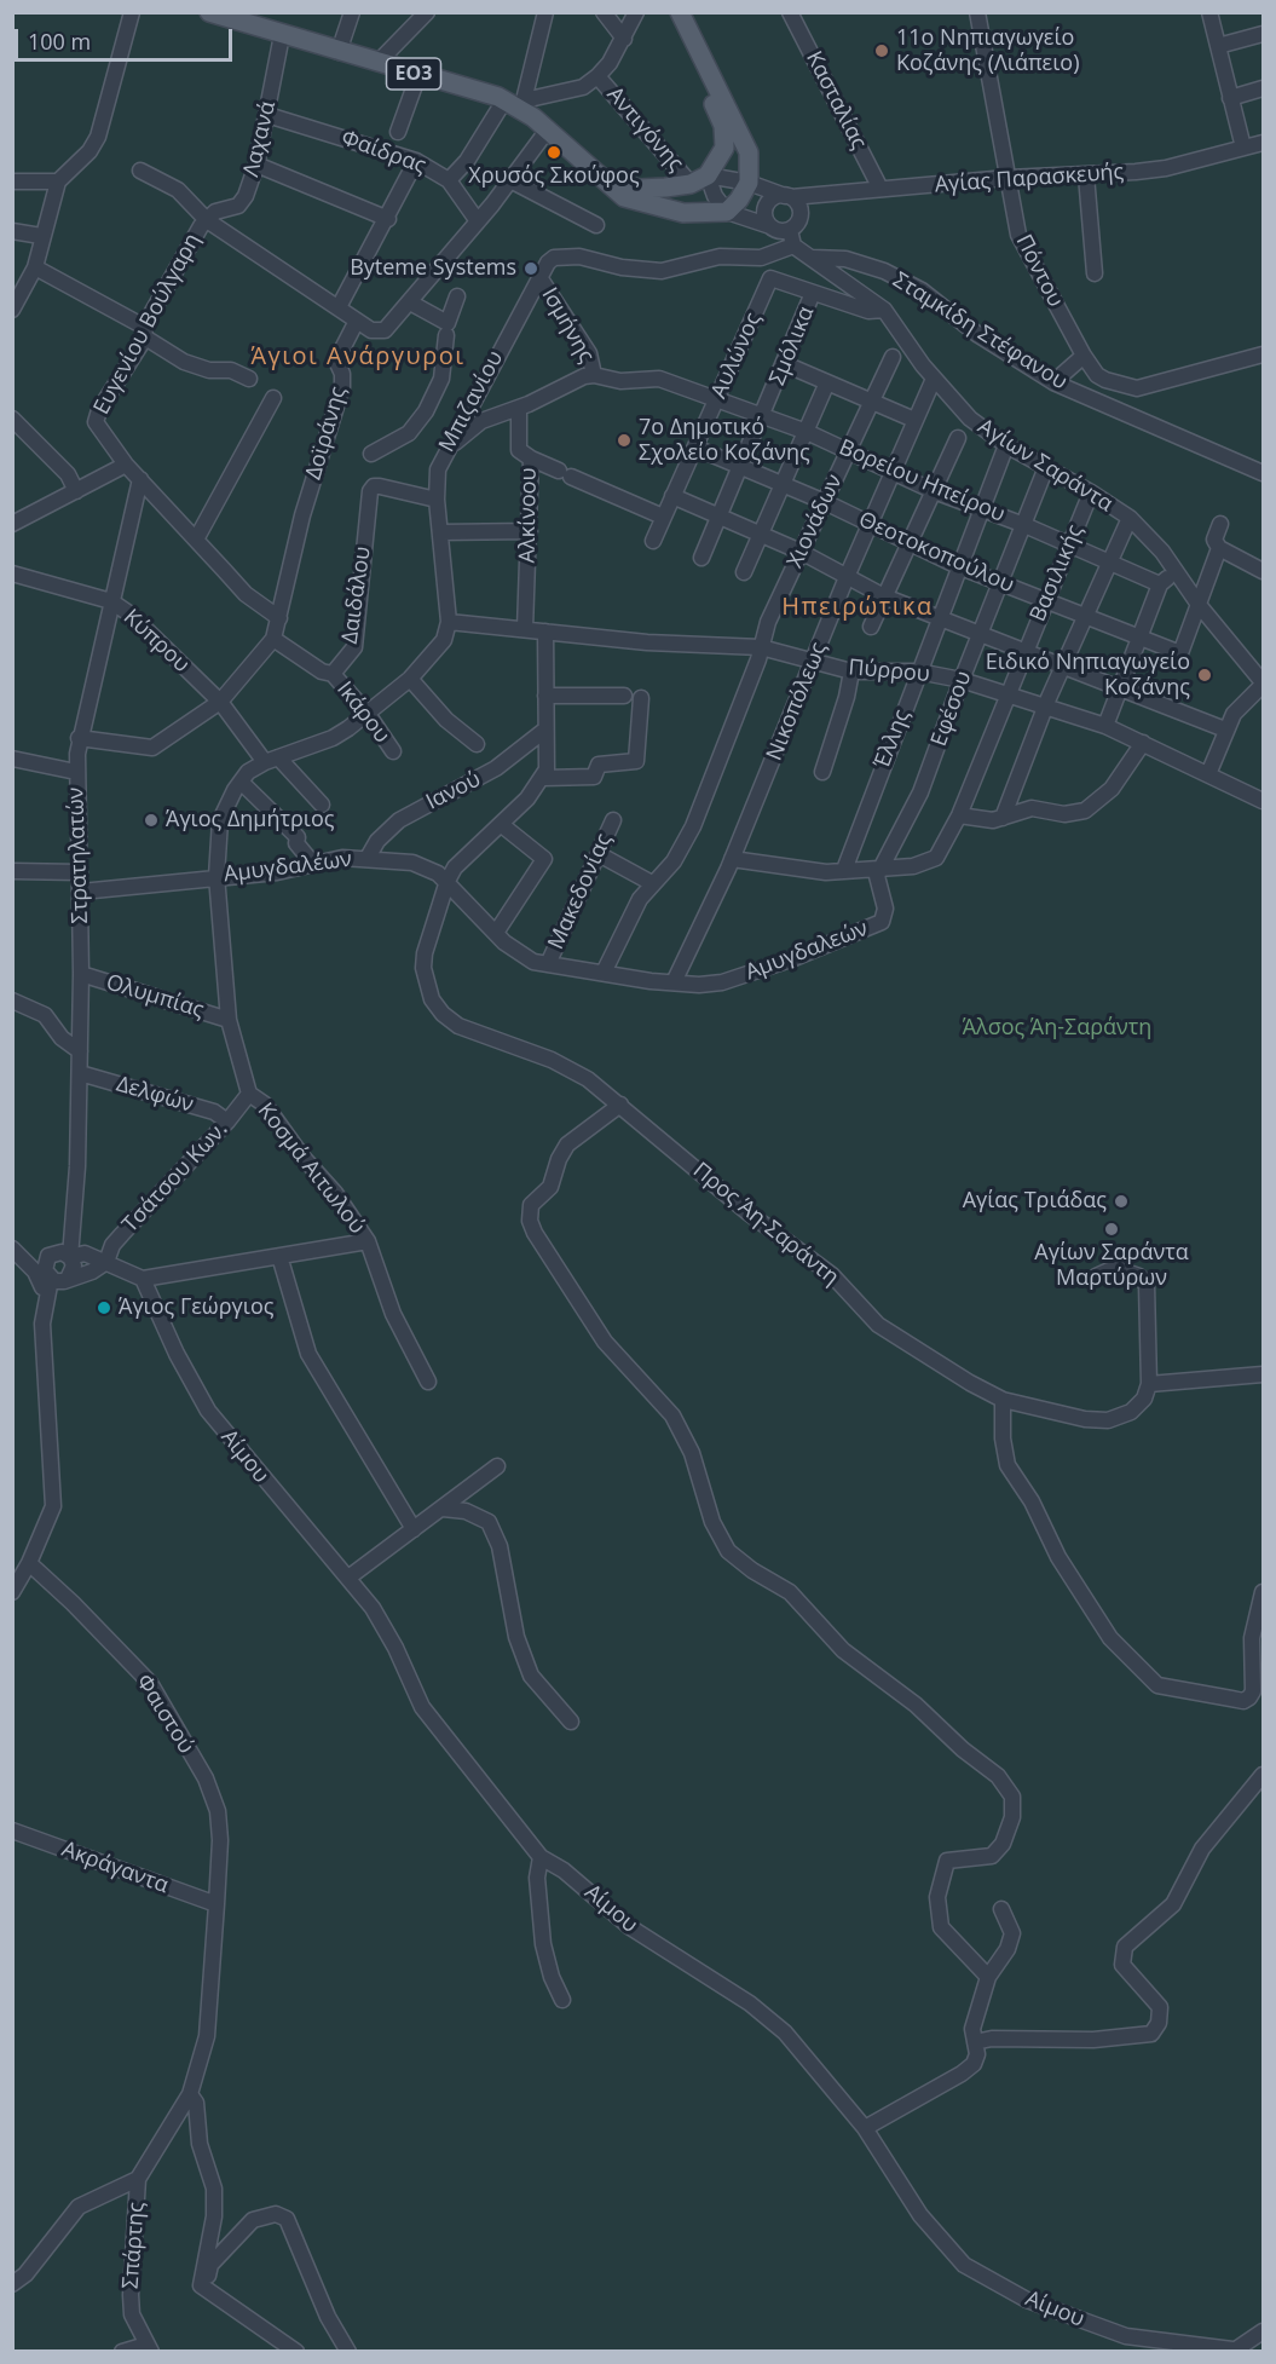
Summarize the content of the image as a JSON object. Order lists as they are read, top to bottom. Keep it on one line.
{"streets":{"main road":["ΕΟ3"],"street":["Κασταλίας","Αντιγόνης","Λαχανά","Φαίδρας","Αγίας Παρασκευής","Πόντου","Ευγενίου Βούλγαρη","Ισμήνης","Σταμκίδη Στέφανου","Σμόλικα","Αυλώνος","Μπιζανίου","Δοϊράνης","Αγίων Σαράντα","Βορείου Ηπείρου","Αλκίνοου","Χιονάδων","Θεοτοκοπούλου","Βασιλικής","Δαιδάλου","Κύπρου","Πύρρου","Νικοπόλεως","Εφέσου","Ικάρου","Έλλης","Ιανού","Στρατηλατών","Αμυγδαλέων","Μακεδονίας","Αμυγδαλεών","Ολυμπίας","Δελφών","Κοσμά Αιτωλού","Τσάτσου Κων.","Προς Άη-Σαράντη","Αίμου","Φαιστού","Ακράγαντα","Σπάρτης"]},"crossings":[["ΕΟ3","Αντιγόνης"],["ΕΟ3","Λαχανά"],["Κασταλίας","Αγίας Παρασκευής"],["Λαχανά","Φαίδρας"],["Λαχανά","Ευγενίου Βούλγαρη"],["Αγίας Παρασκευής","Πόντου"],["Ισμήνης","Μπιζανίου"],["Ισμήνης","Βορείου Ηπείρου"],["Σταμκίδη Στέφανου","Αγίων Σαράντα"],["Σμόλικα","Αυλώνος"],["Σμόλικα","Βορείου Ηπείρου"],["Σμόλικα","Θεοτοκοπούλου"],["Αυλώνος","Αγίων Σαράντα"],["Αυλώνος","Βορείου Ηπείρου"],["Αυλώνος","Θεοτοκοπούλου"],["Μπιζανίου","Αγίων Σαράντα"],["Μπιζανίου","Βορείου Ηπείρου"],["Μπιζανίου","Δαιδάλου"],["Μπιζανίου","Πύρρου"],["Δοϊράνης","Δαιδάλου"],["Αγίων Σαράντα","Θεοτοκοπούλου"],["Αγίων Σαράντα","Βασιλικής"],["Αγίων Σαράντα","Νικοπόλεως"],["Αγίων Σαράντα","Εφέσου"],["Αγίων Σαράντα","Έλλης"],["Βορείου Ηπείρου","Αλκίνοου"],["Βορείου Ηπείρου","Χιονάδων"],["Βορείου Ηπείρου","Βασιλικής"],["Βορείου Ηπείρου","Νικοπόλεως"],["Βορείου Ηπείρου","Εφέσου"],["Βορείου Ηπείρου","Έλλης"],["Αλκίνοου","Πύρρου"],["Χιονάδων","Θεοτοκοπούλου"],["Χιονάδων","Πύρρου"],["Χιονάδων","Αμυγδαλέων"],["Θεοτοκοπούλου","Βασιλικής"],["Θεοτοκοπούλου","Νικοπόλεως"],["Θεοτοκοπούλου","Εφέσου"],["Θεοτοκοπούλου","Έλλης"],["Βασιλικής","Πύρρου"],["Βασιλικής","Εφέσου"],["Βασιλικής","Αμυγδαλεών"],["Δαιδάλου","Ικάρου"],["Κύπρου","Στρατηλατών"],["Κύπρου","Κοσμά Αιτωλού"],["Πύρρου","Νικοπόλεως"],["Πύρρου","Εφέσου"],["Πύρρου","Έλλης"],["Νικοπόλεως","Αμυγδαλέων"],["Νικοπόλεως","Αμυγδαλεών"],["Εφέσου","Αμυγδαλεών"],["Ιανού","Αμυγδαλέων"],["Στρατηλατών","Αμυγδαλέων"],["Στρατηλατών","Ολυμπίας"],["Στρατηλατών","Δελφών"],["Αμυγδαλέων","Μακεδονίας"],["Αμυγδαλέων","Αμυγδαλεών"],["Αμυγδαλέων","Κοσμά Αιτωλού"],["Αμυγδαλέων","Προς Άη-Σαράντη"],["Ολυμπίας","Κοσμά Αιτωλού"],["Δελφών","Τσάτσου Κων."],["Κοσμά Αιτωλού","Τσάτσου Κων."],["Φαιστού","Ακράγαντα"]],"districts":["Άγιοι Ανάργυροι","Ηπειρώτικα"],"parks":["Άλσος Άη-Σαράντη"],"places":["11o Νηπιαγωγείο Κοζάνης (Λιάπειο)","Χρυσός Σκούφος","Byteme Systems","7ο Δημοτικό Σχολείο Κοζάνης","Ειδικό Νηπιαγωγείο Κοζάνης","Άγιος Δημήτριος","Αγίας Τριάδας","Αγίων Σαράντα Μαρτύρων","Άγιος Γεώργιος"],"scale_bar":"100 m"}
